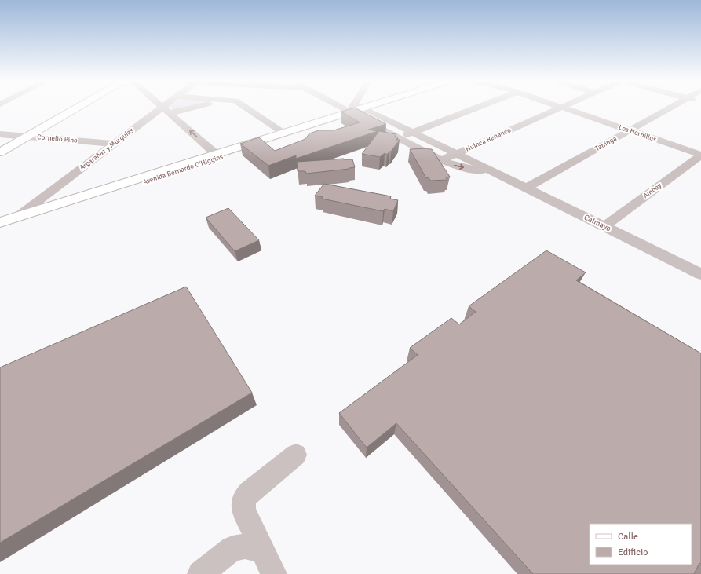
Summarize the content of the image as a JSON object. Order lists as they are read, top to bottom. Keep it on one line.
{"streets":{"main road":["Avenida Bernardo O'Higgins"],"street":["Los Hornillos","Cornelio Pino","Huinca Renanco","Taninga","Argarañaz y Murguías","Amboy","Calmayo"]},"crossings":[["Los Hornillos","Huinca Renanco"],["Los Hornillos","Taninga"],["Los Hornillos","Amboy"],["Cornelio Pino","Argarañaz y Murguías"],["Huinca Renanco","Calmayo"],["Taninga","Calmayo"],["Argarañaz y Murguías","Avenida Bernardo O'Higgins"],["Avenida Bernardo O'Higgins","Calmayo"],["Amboy","Calmayo"]],"legend":["Calle","Edificio"]}
